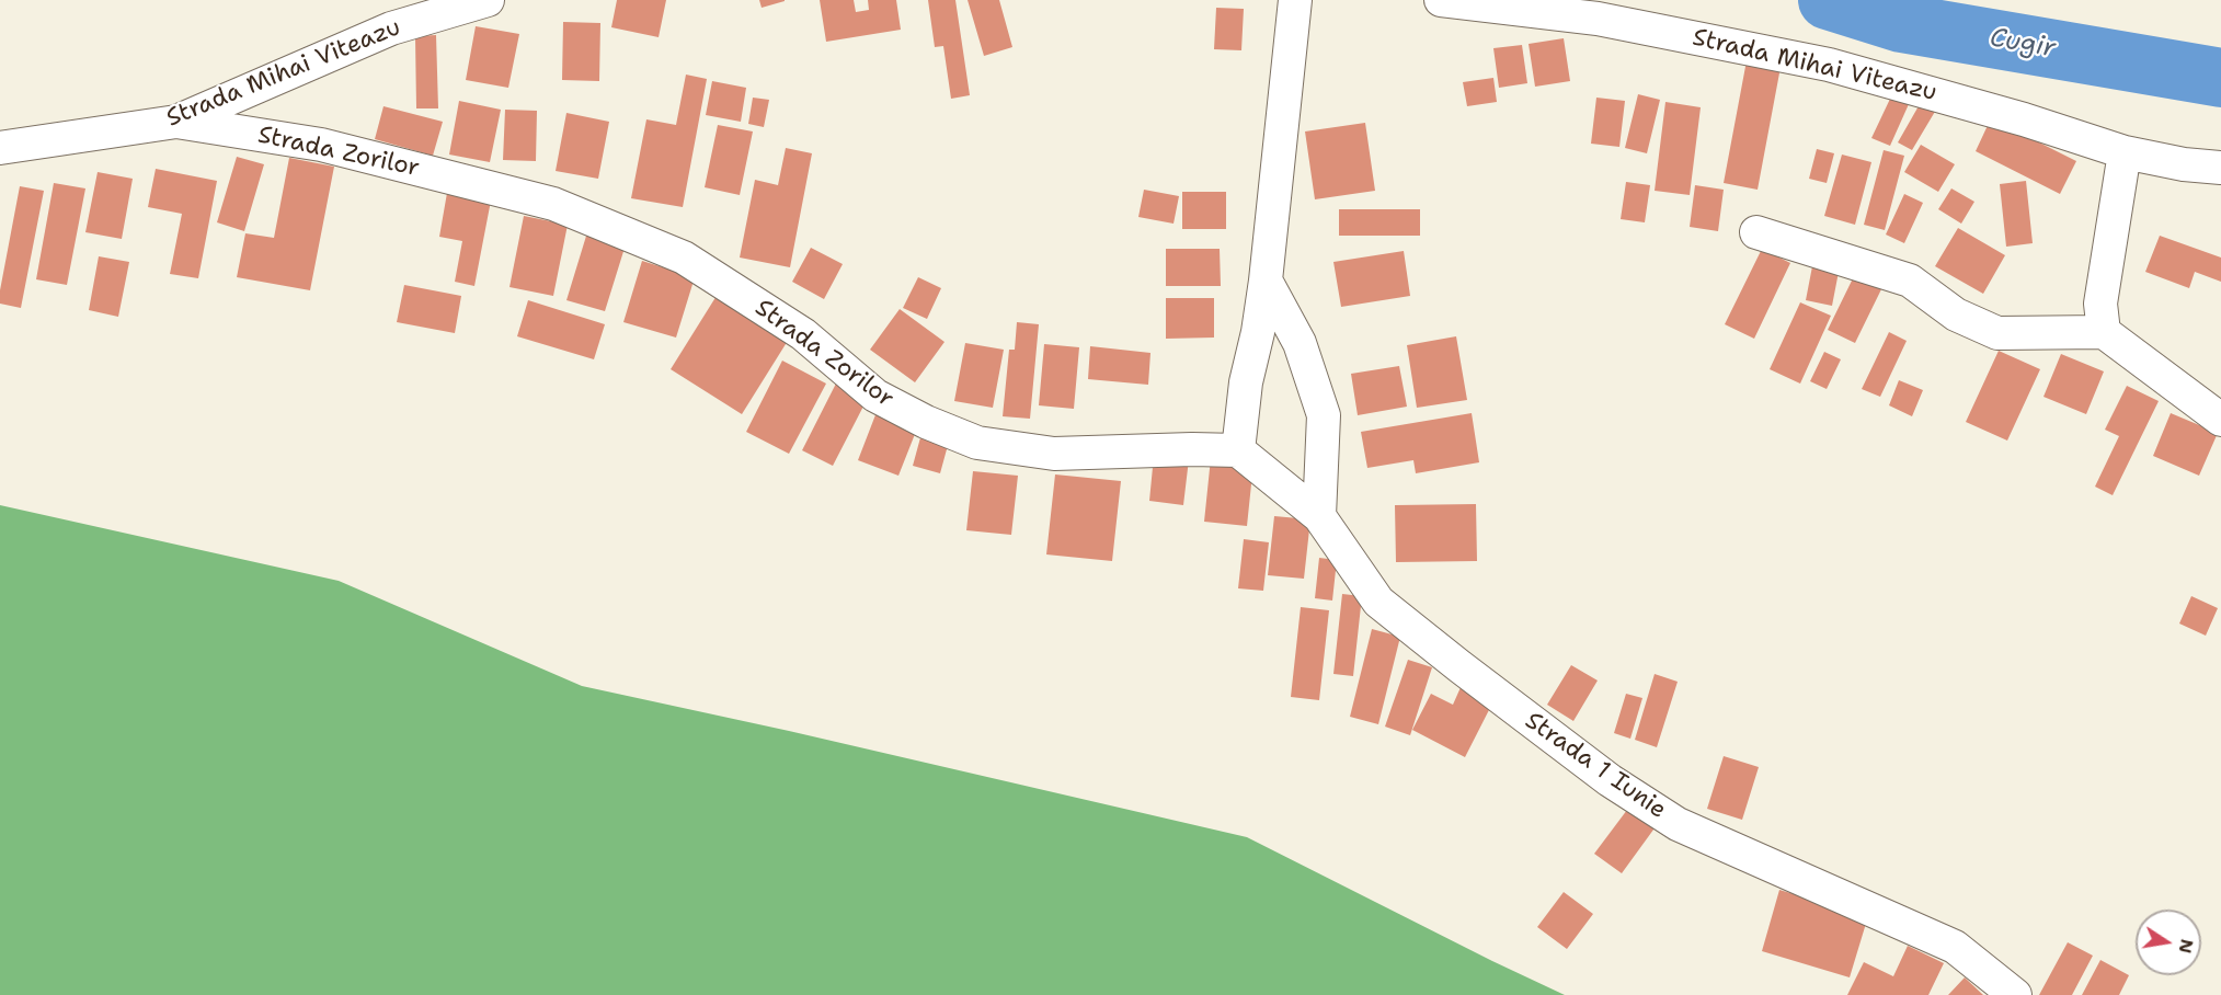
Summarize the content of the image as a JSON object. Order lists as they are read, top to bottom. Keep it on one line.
{"streets":{"street":["Strada Mihai Viteazu","Strada Zorilor","Strada 1 Iunie"]},"crossings":[["Strada Mihai Viteazu","Strada Zorilor"],["Strada Zorilor","Strada 1 Iunie"]],"water":["Cugir"],"north":"right"}
